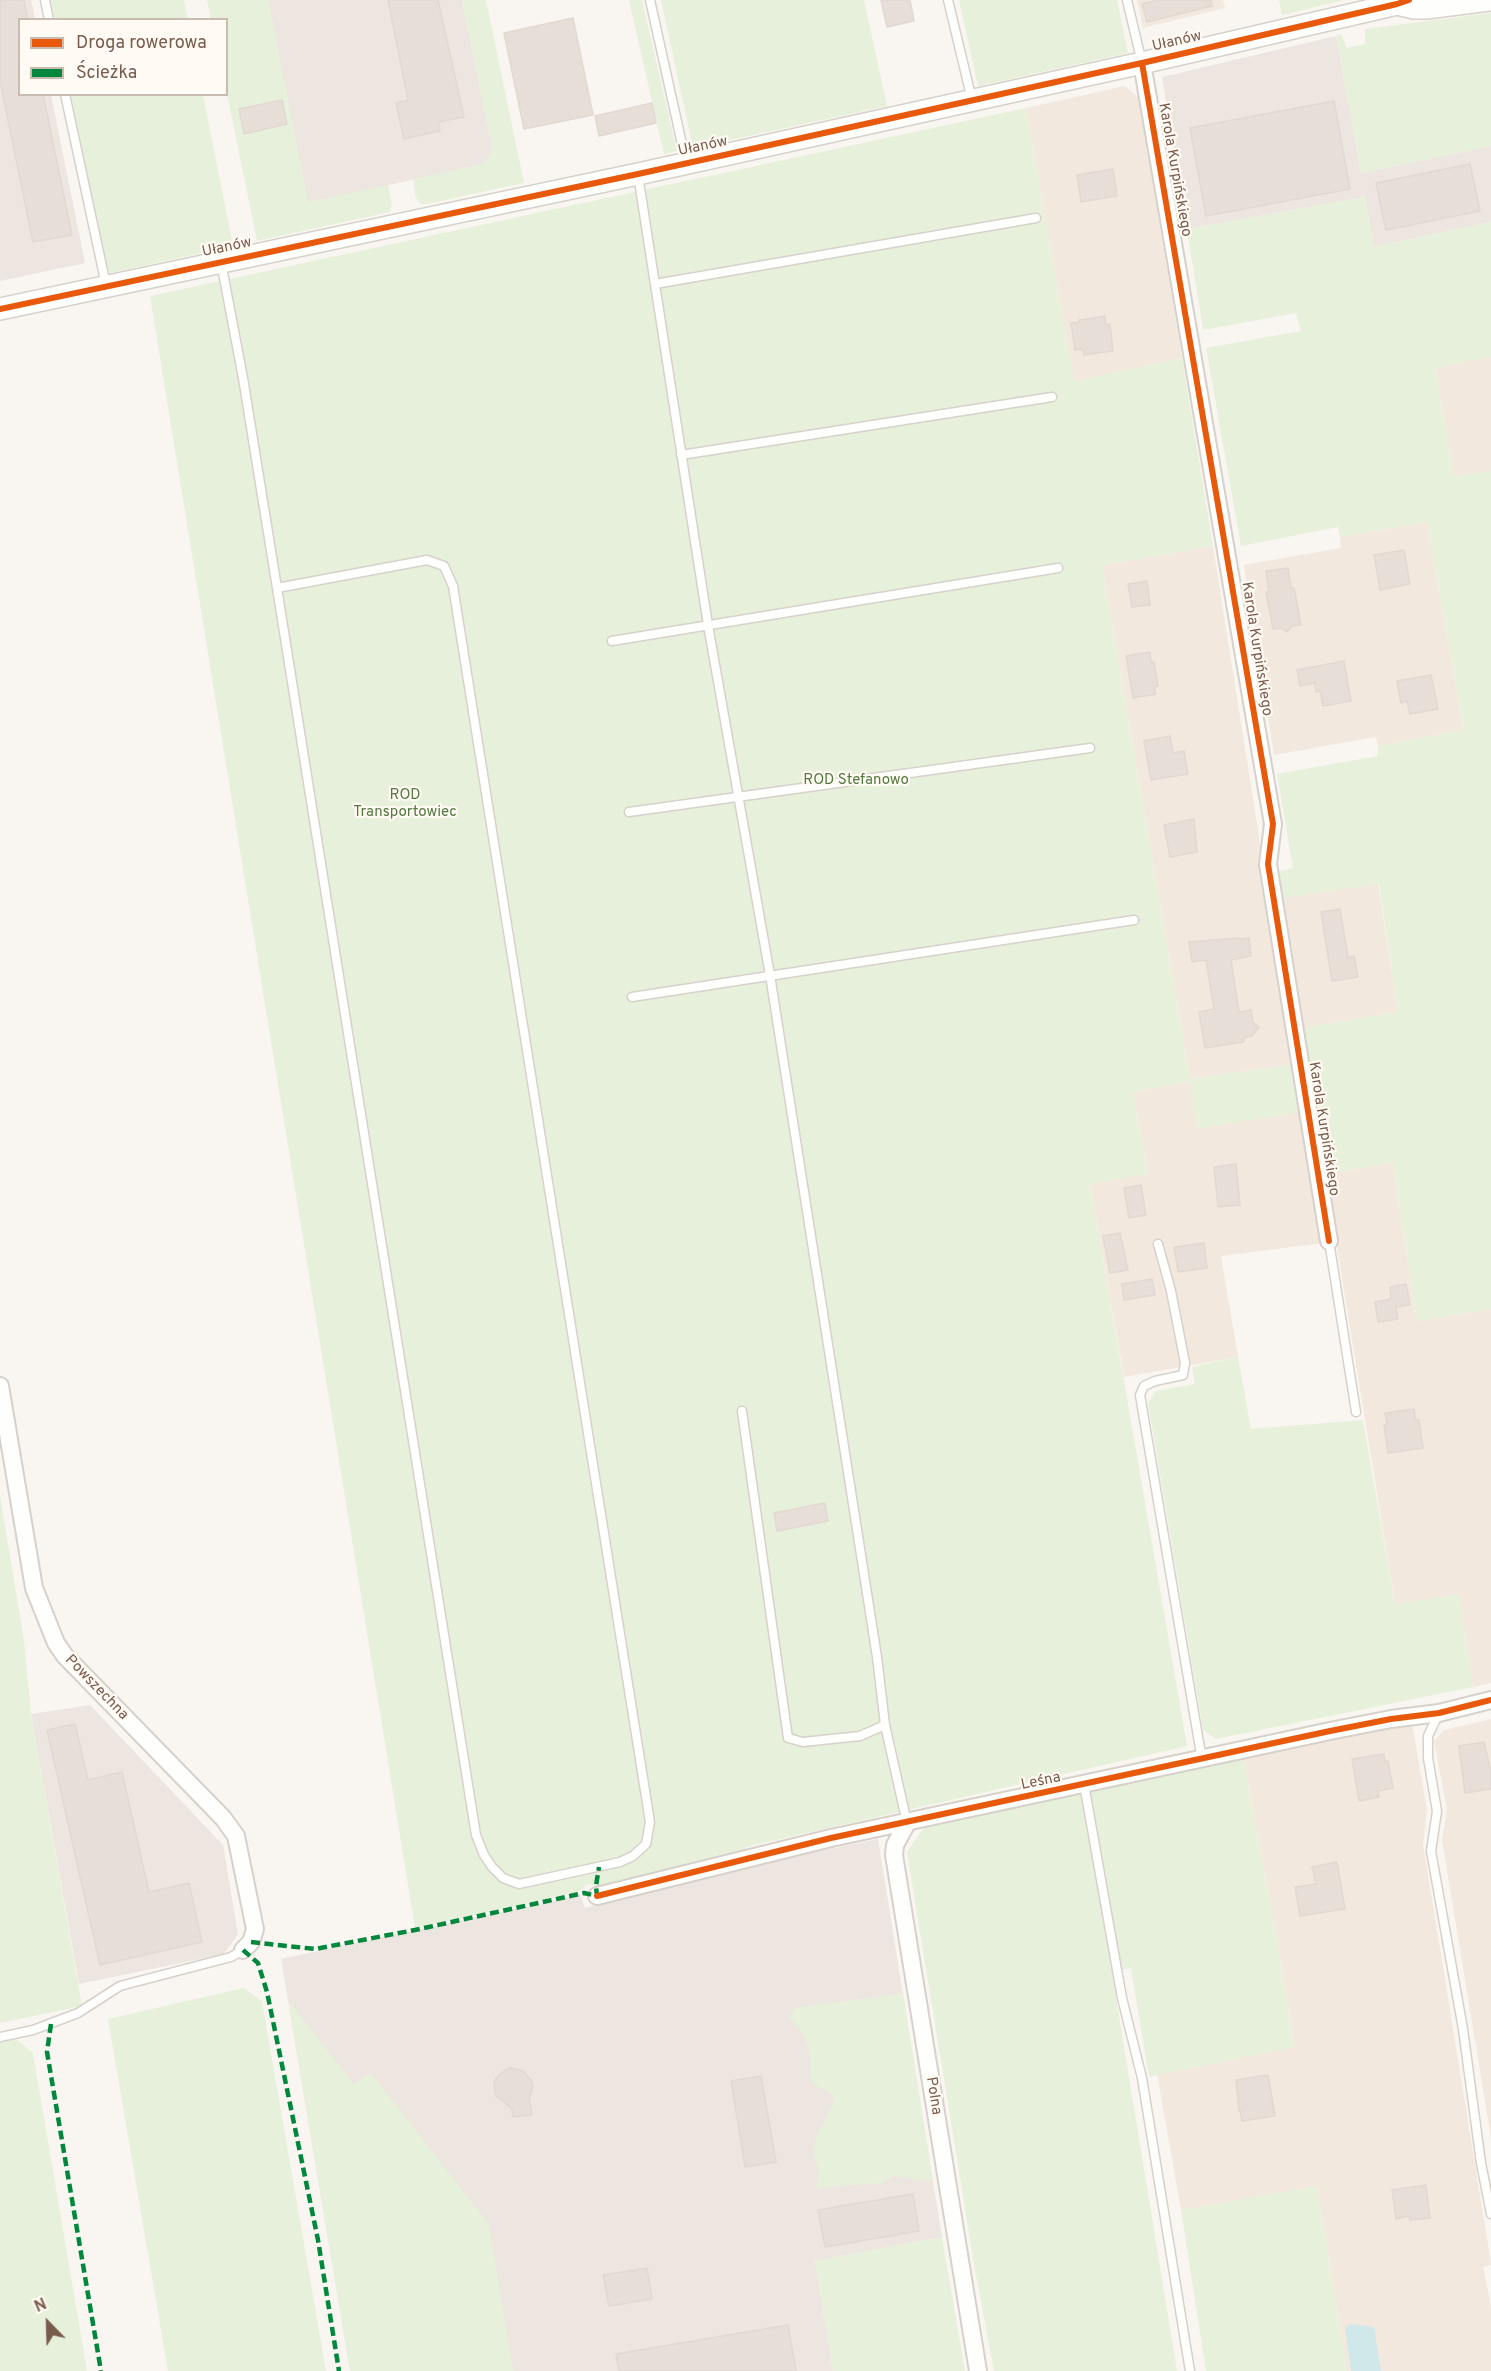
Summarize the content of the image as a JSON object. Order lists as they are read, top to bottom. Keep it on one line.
{"streets":{"street":["Ułanów","Karola Kurpińskiego","Powszechna","Leśna","Polna"]},"crossings":[["Ułanów","Karola Kurpińskiego"],["Leśna","Polna"]],"parks":["ROD Stefanowo","ROD Transportowiec"],"legend":["Droga rowerowa","Ścieżka"],"north":"top left"}
